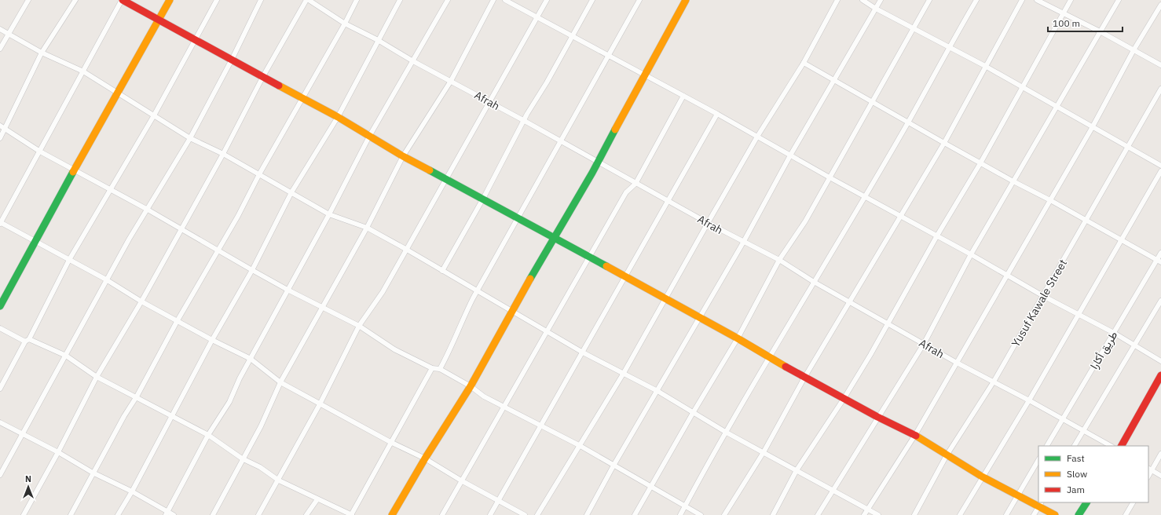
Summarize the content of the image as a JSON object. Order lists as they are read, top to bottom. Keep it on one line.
{"streets":{"street":["Afrah","Yusuf Kawale Street","طريق أكارا"]},"crossings":[["Afrah","Yusuf Kawale Street"],["Afrah","طريق أكارا"]],"legend":["Fast","Slow","Jam"],"scale_bar":"100 m","north":"top"}
